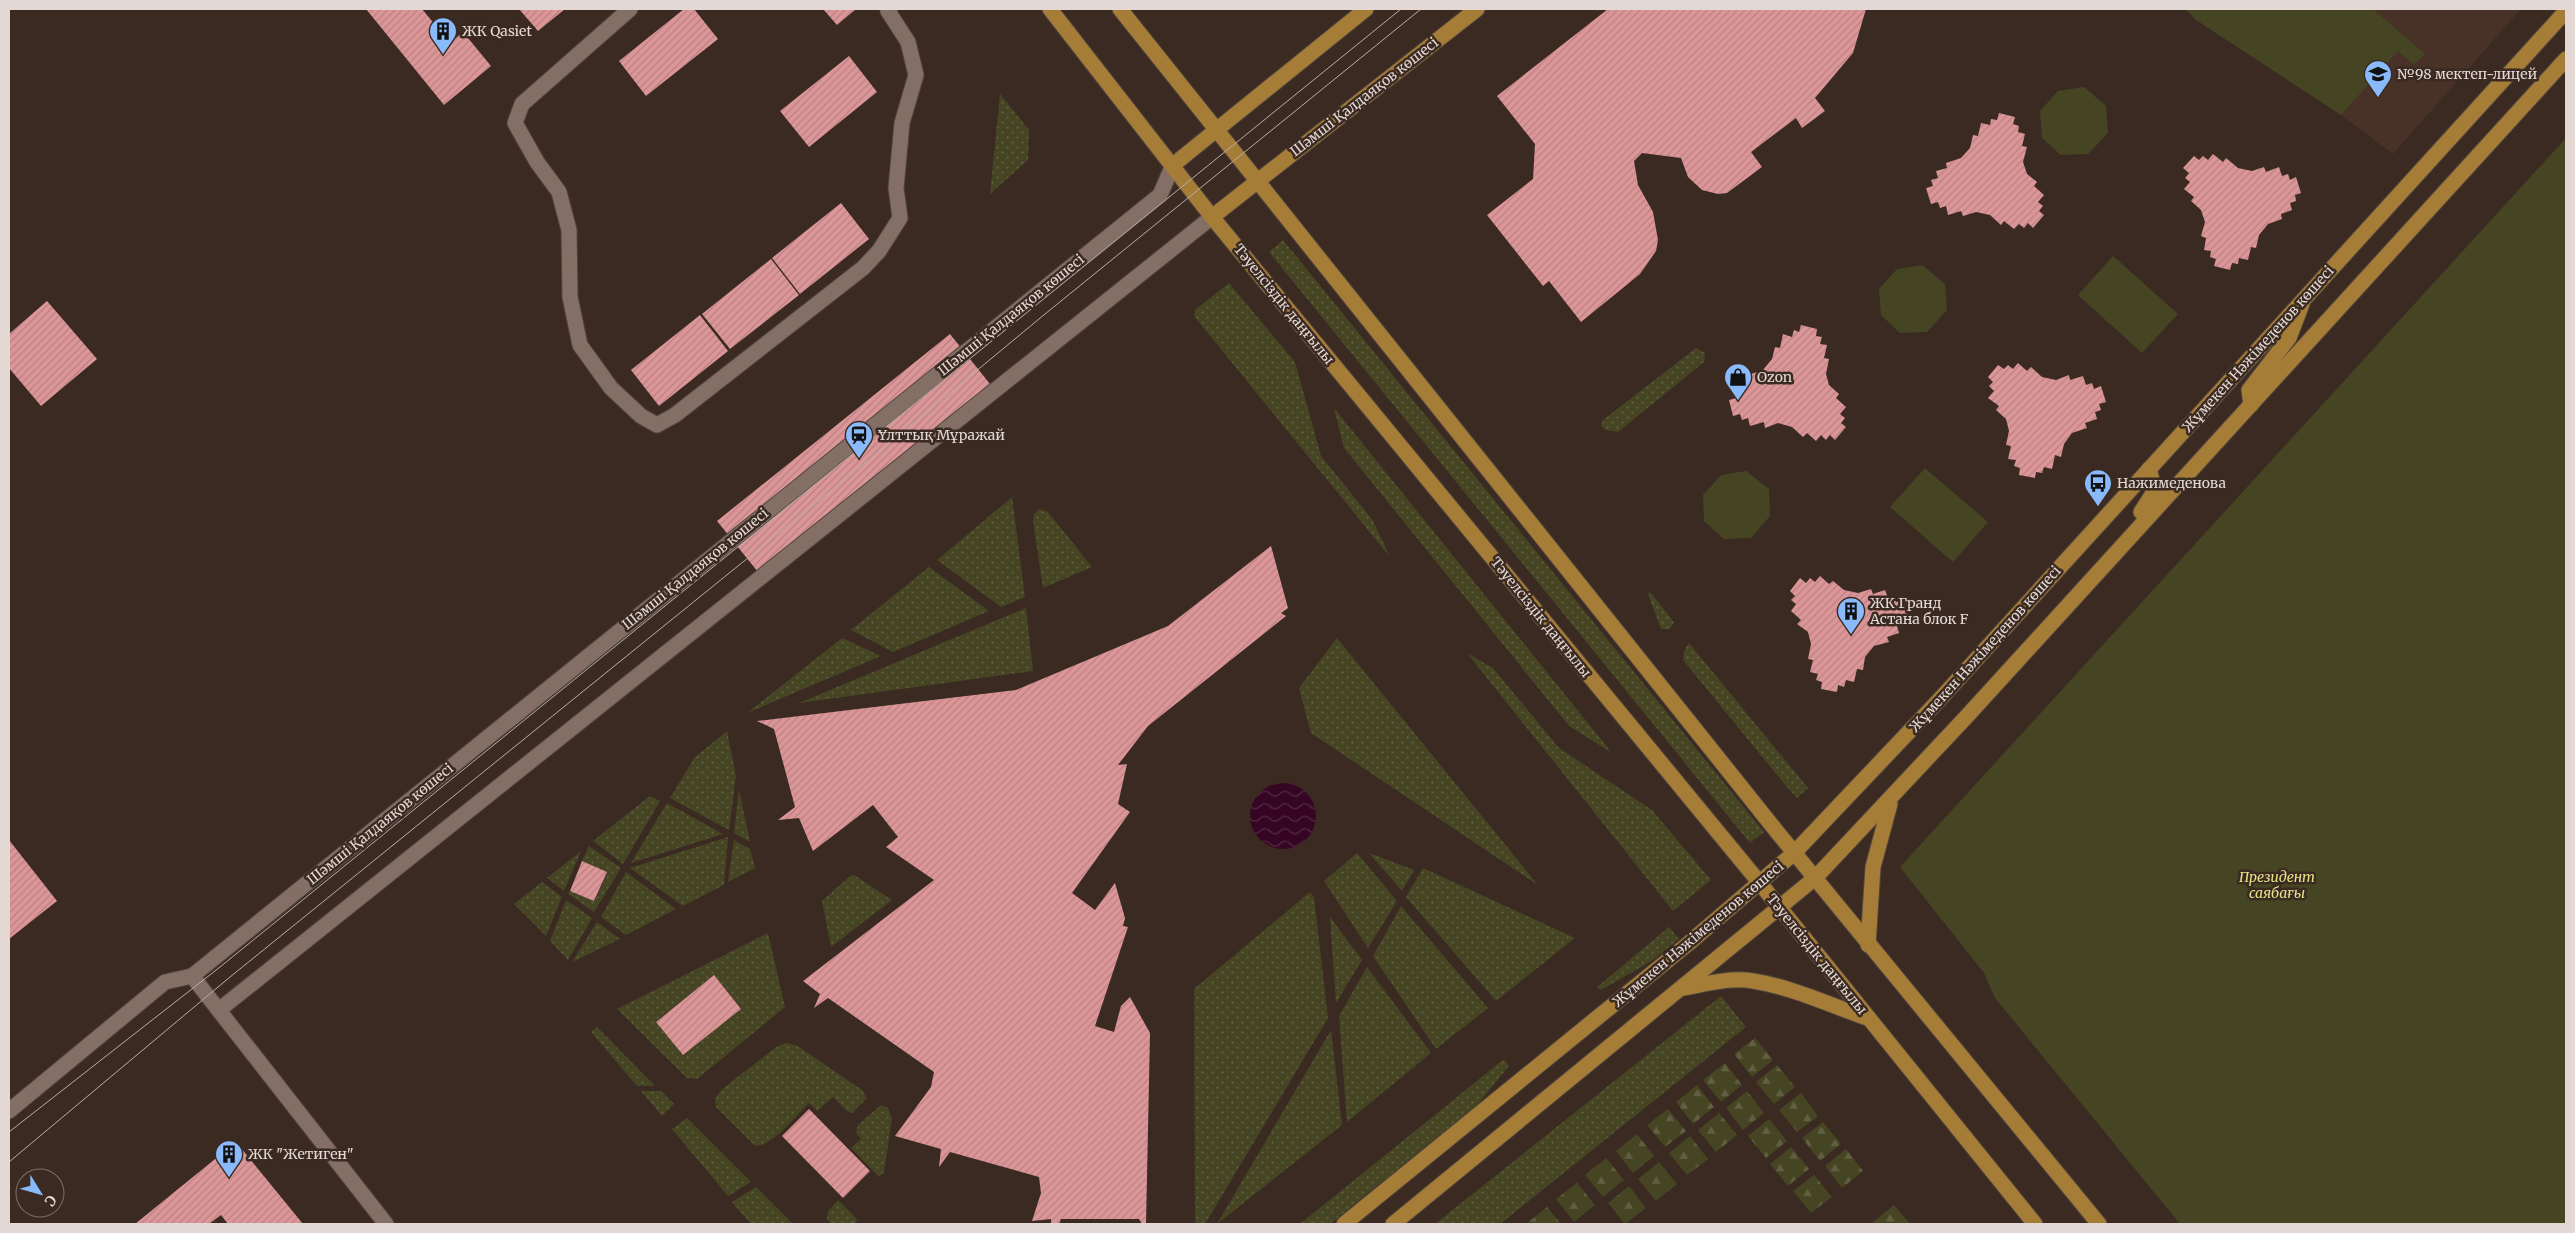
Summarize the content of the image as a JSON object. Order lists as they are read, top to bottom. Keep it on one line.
{"streets":{"main road":["Шәмші Қалдаяқов көшесі","Тәуелсіздік даңғылы","Жұмекен Нәжімеденов көшесі"]},"crossings":[["Шәмші Қалдаяқов көшесі","Тәуелсіздік даңғылы"],["Тәуелсіздік даңғылы","Жұмекен Нәжімеденов көшесі"]],"parks":["Президент саябағы"],"places":{"building":["ЖК Qasiet","ЖК Гранд Астана блок F","ЖК \"Жетиген\""],"school or university":["№98 мектеп-лицей"],"shop":["Ozon"],"station":["Ұлттық Мұражай"],"bus stop":["Нажимеденова"]},"north":"bottom right"}
